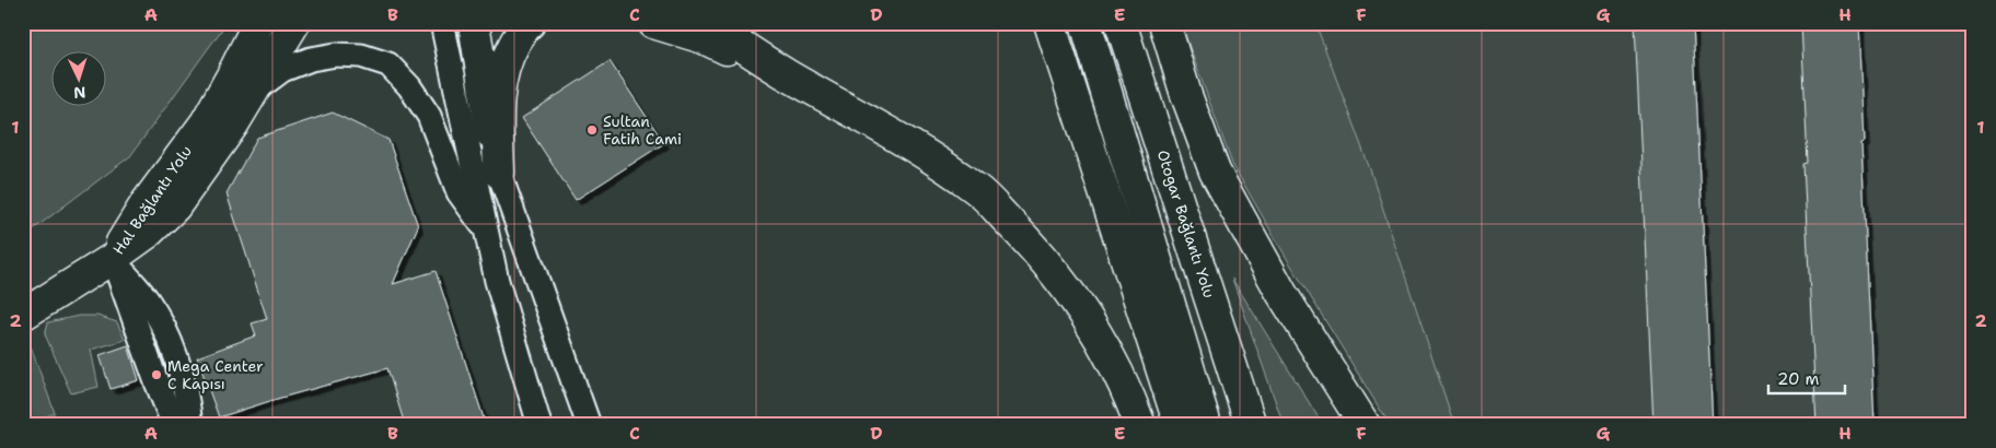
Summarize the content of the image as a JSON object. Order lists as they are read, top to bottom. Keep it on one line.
{"streets":{"main road":["Hal Bağlantı Yolu","Otogar Bağlantı Yolu"]},"places":["Sultan Fatih Cami","Mega Center C Kapısı"],"scale_bar":"20 m","north":"bottom","grid":{"columns":["A","B","C","D","E","F","G","H"],"rows":["1","2"]}}
